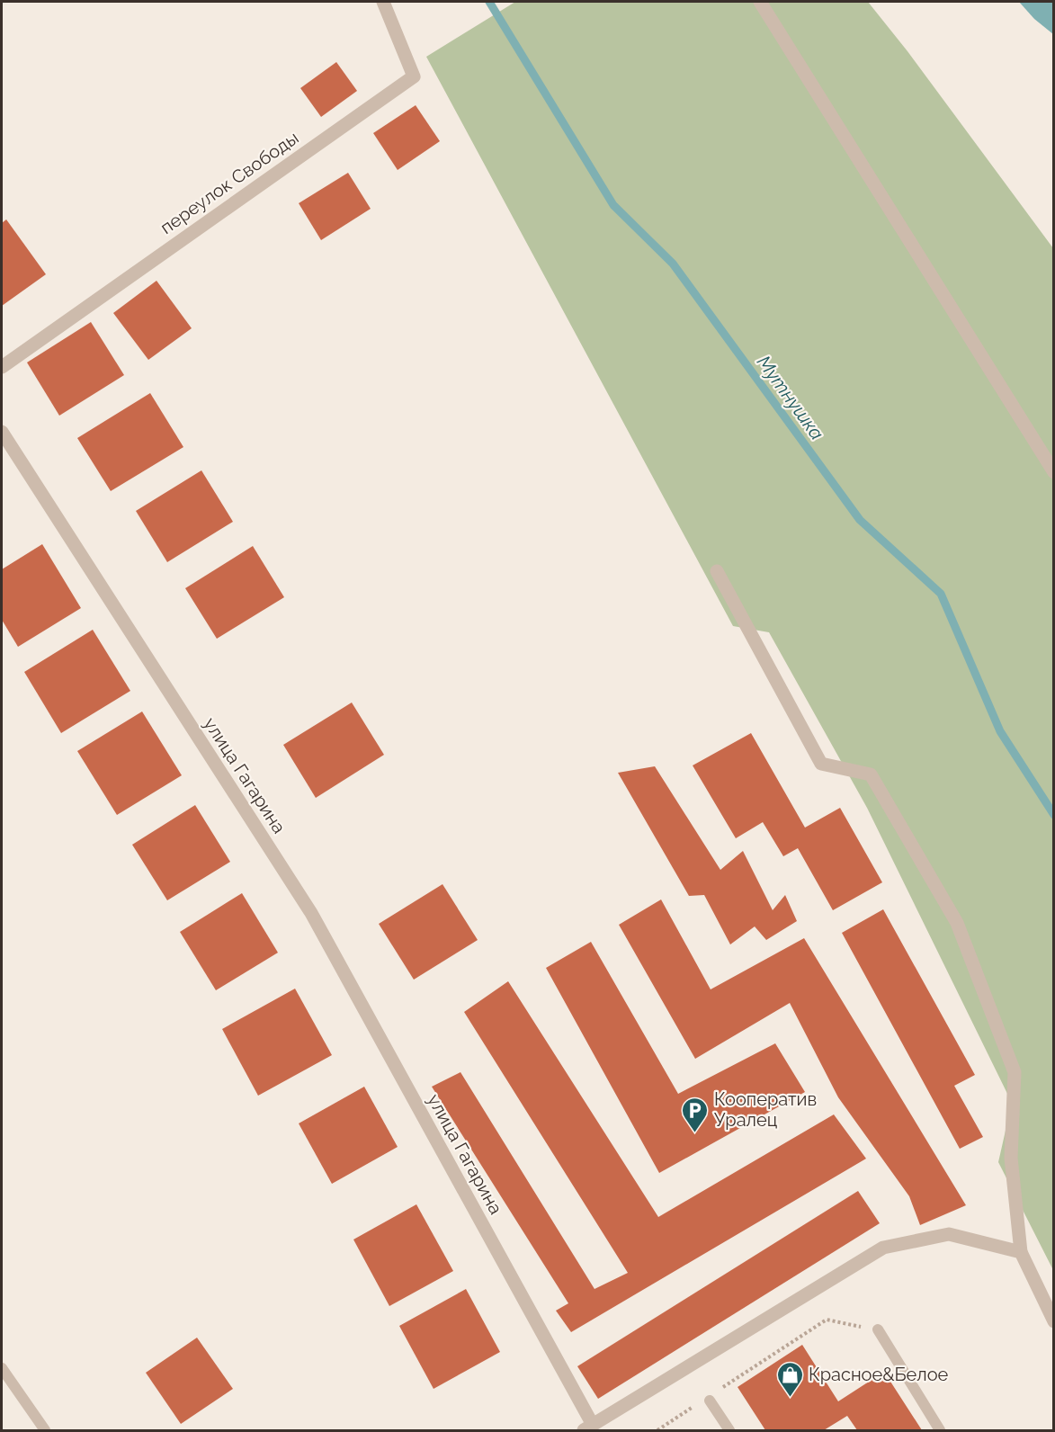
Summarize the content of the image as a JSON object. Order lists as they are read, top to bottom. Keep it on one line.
{"streets":{"street":["переулок Свободы","улица Гагарина"]},"water":["Мутнушка"],"places":{"parking":["Кооператив Уралец"],"shop":["Красное&Белое"]}}
